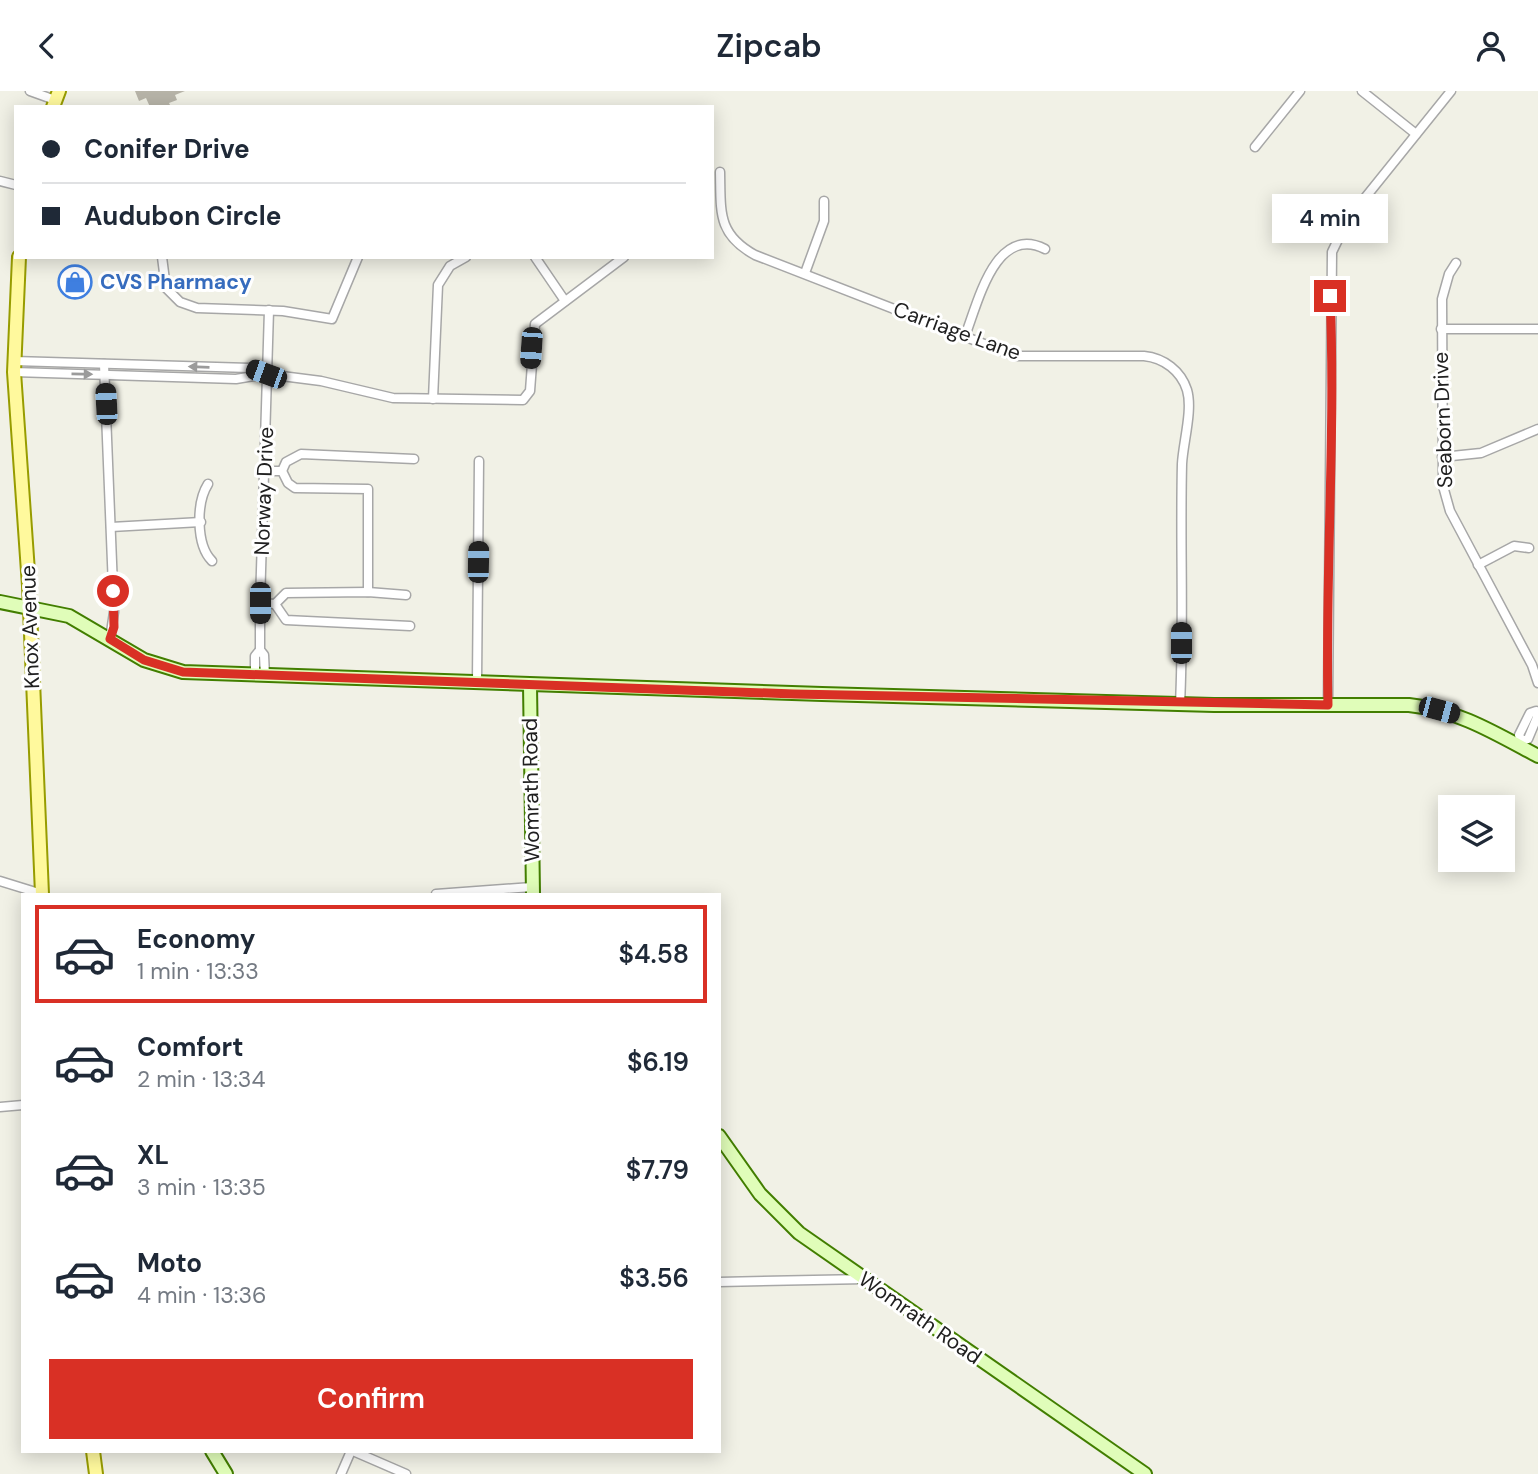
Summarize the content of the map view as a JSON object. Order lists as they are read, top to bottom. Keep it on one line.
{"streets":{"main road":["Knox Avenue"],"street":["Carriage Lane","Seaborn Drive","Norway Drive","Womrath Road"]},"places":{"shop":["CVS Pharmacy"]},"page":{"header":"Zipcab","banner":["Conifer Drive","Audubon Circle"],"bubble":"4 min","list":[{"name":"Economy","note":"1 min · 13:33","value":"$4.58"},{"name":"Comfort","note":"2 min · 13:34","value":"$6.19"},{"name":"XL","note":"3 min · 13:35","value":"$7.79"},{"name":"Moto","note":"4 min · 13:36","value":"$3.56"}],"buttons":"Confirm"}}
